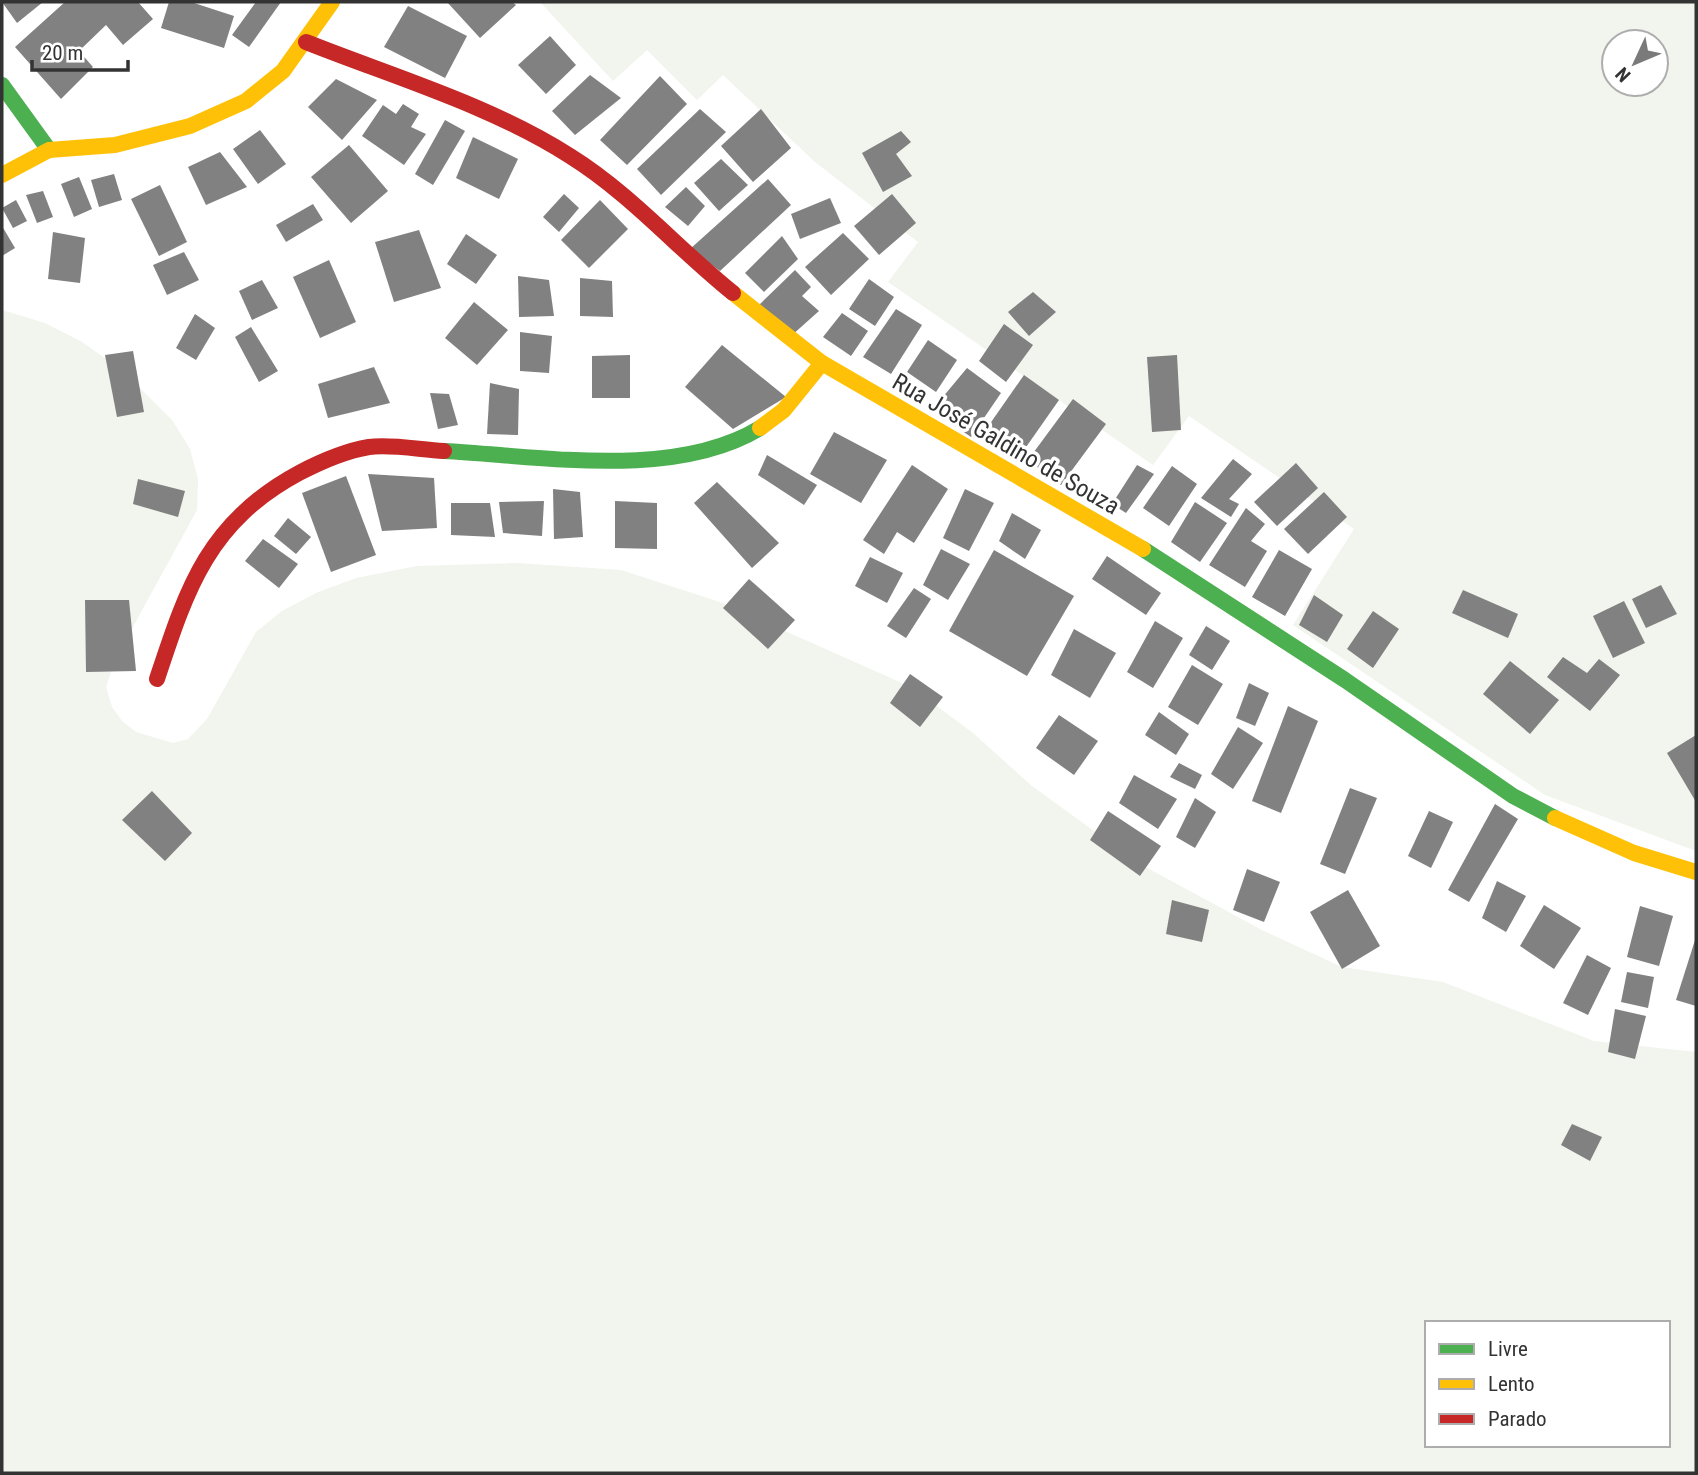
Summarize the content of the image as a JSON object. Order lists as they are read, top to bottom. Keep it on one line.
{"streets":{"street":["Rua José Galdino de Souza"]},"legend":["Livre","Lento","Parado"],"scale_bar":"20 m","north":"bottom left"}
